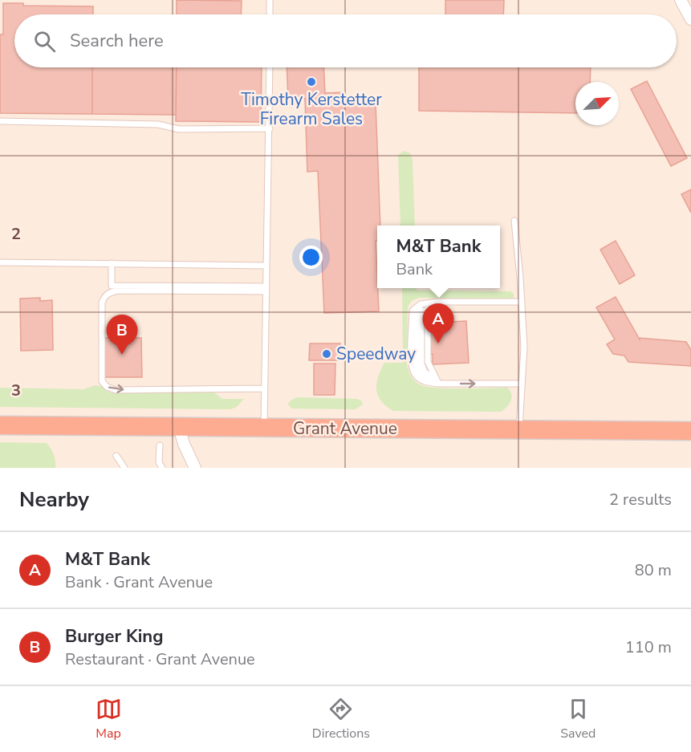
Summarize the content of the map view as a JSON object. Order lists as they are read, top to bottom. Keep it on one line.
{"streets":{"highway":["Grant Avenue"]},"places":["Timothy Kerstetter Firearm Sales","Speedway"],"north":"top right","page":{"search":"Search here","popup":["M&T Bank","Bank"],"pins":["A","B"],"heading":["Nearby","2 results"],"list":[{"mark":"A","name":"M&T Bank","note":"Bank · Grant Avenue","value":"80 m"},{"mark":"B","name":"Burger King","note":"Restaurant · Grant Avenue","value":"110 m"}],"nav":["Map","Directions","Saved"]},"grid":{"rows":["2","3"]}}
